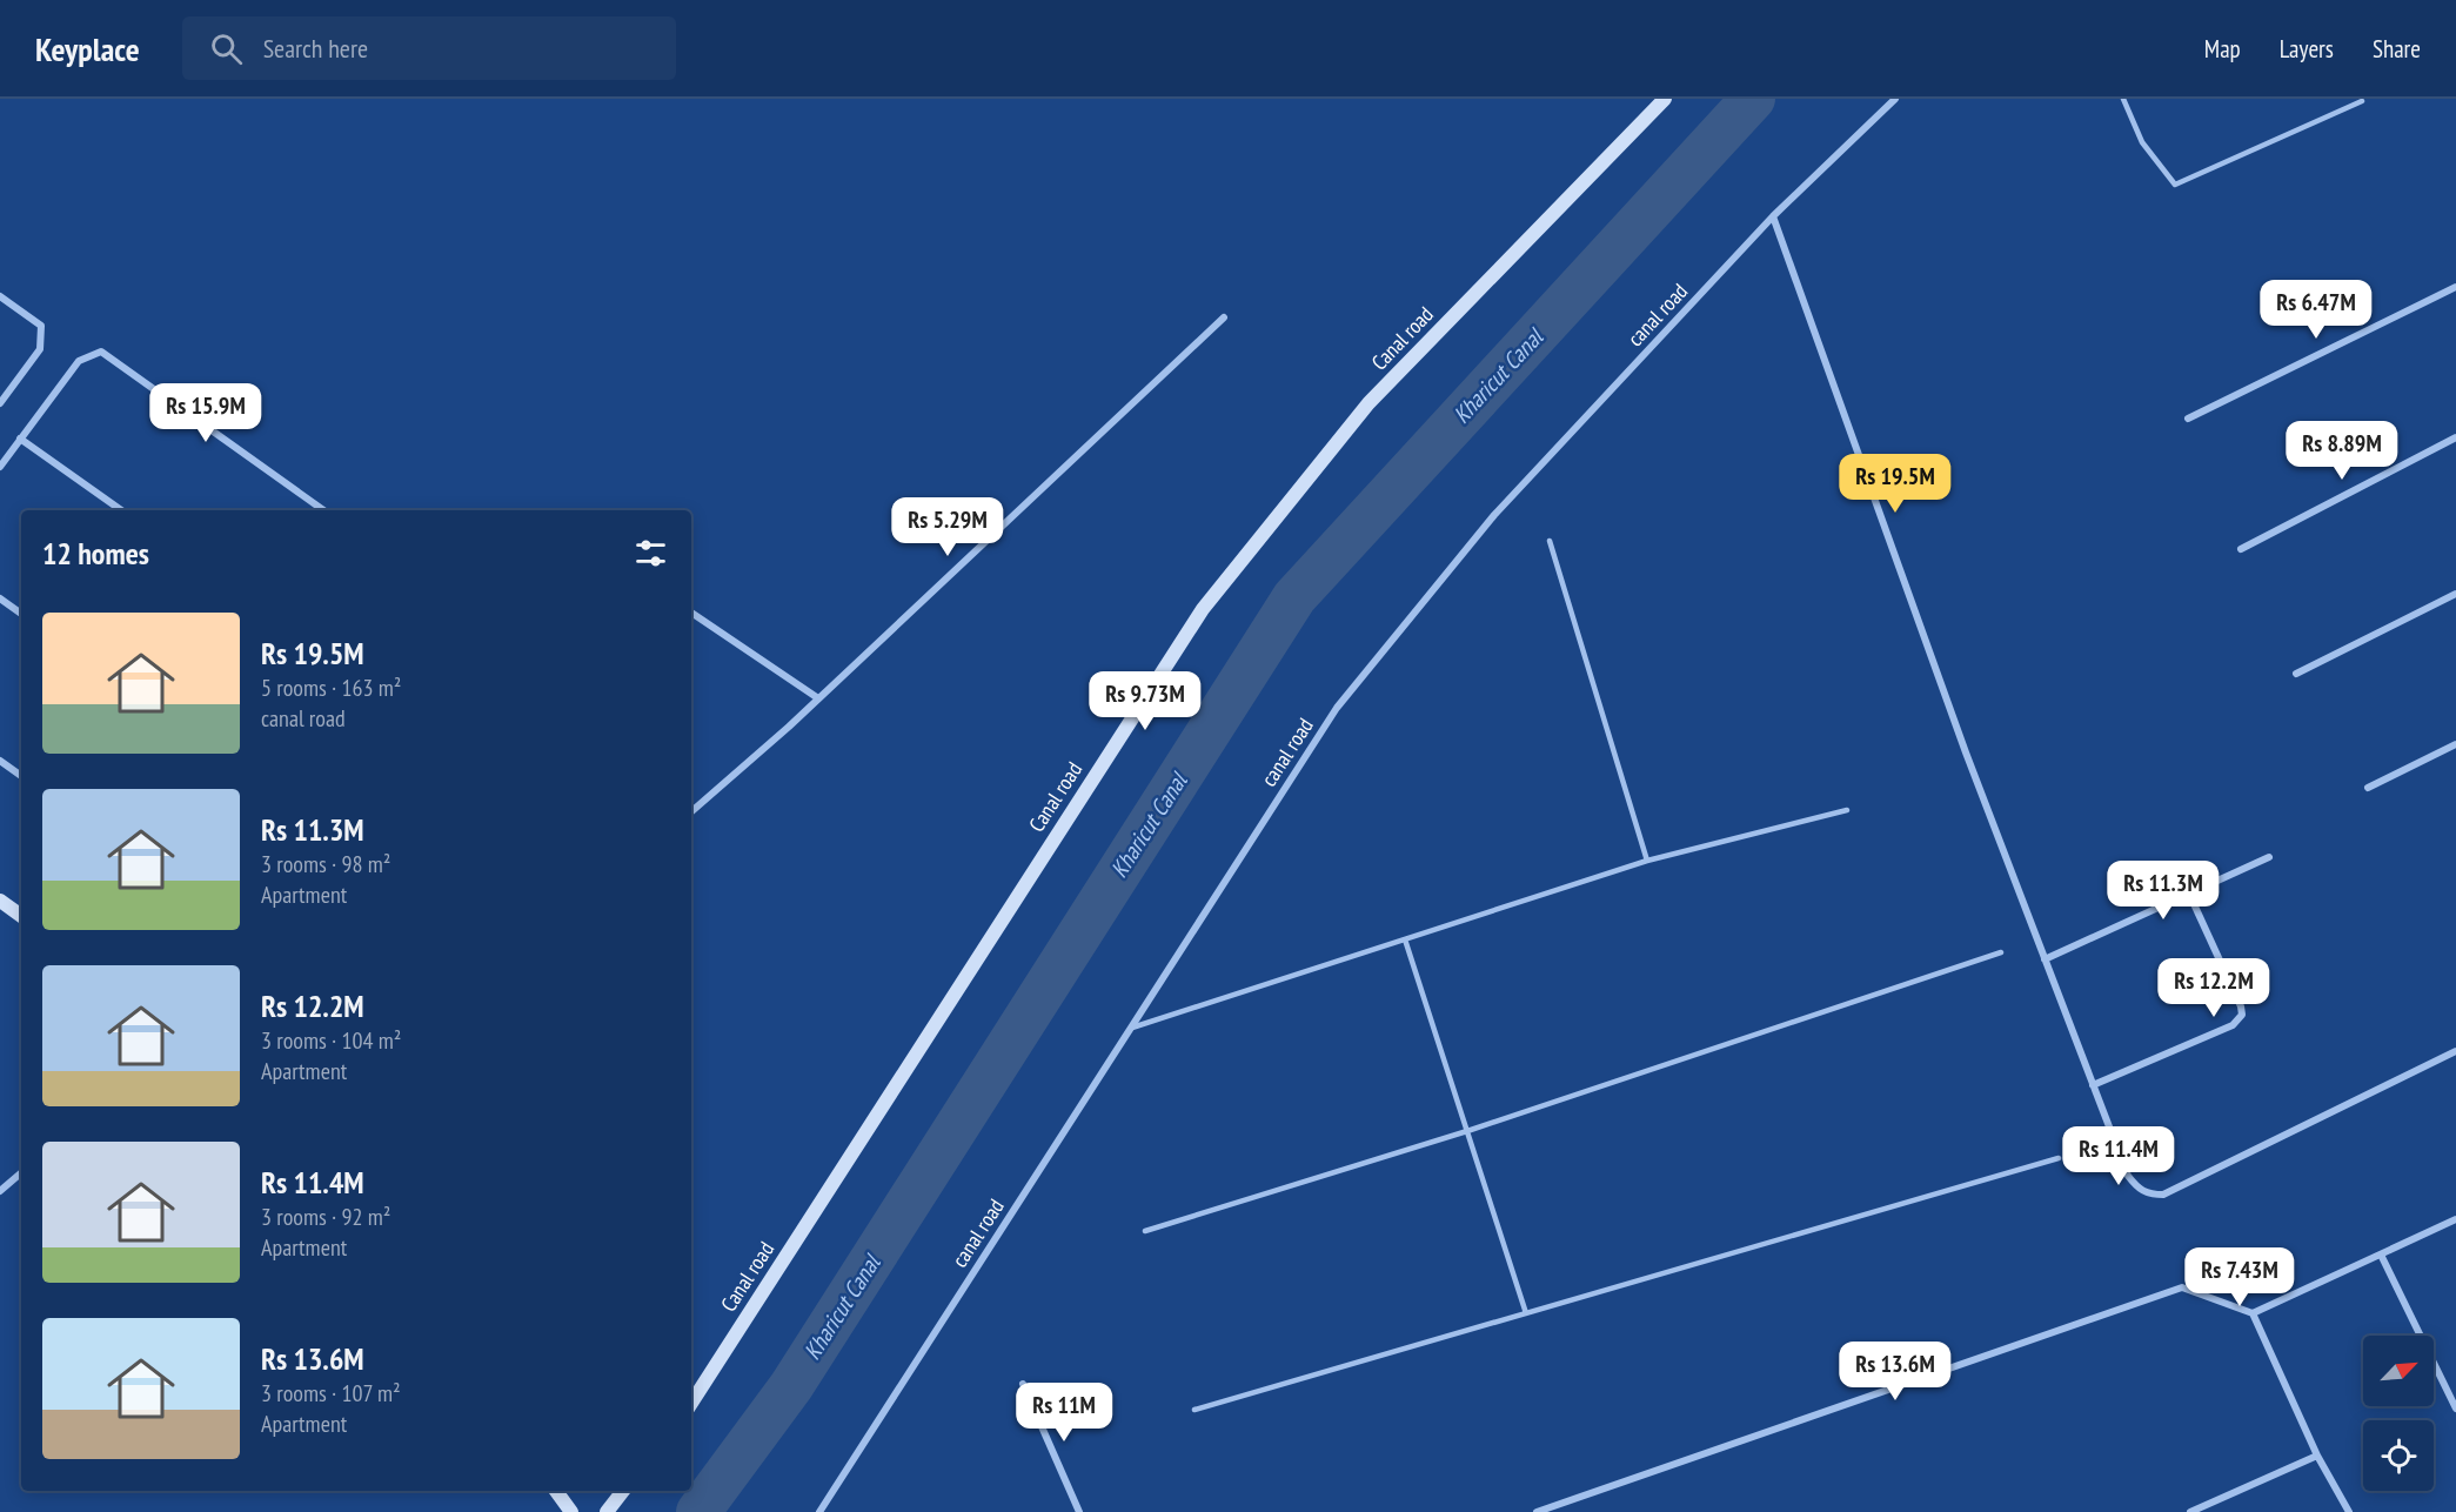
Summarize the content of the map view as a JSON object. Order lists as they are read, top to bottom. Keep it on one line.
{"streets":{"street":["canal road","Canal road"]},"water":["Kharicut Canal"],"north":"top right","page":{"header":"Keyplace","search":"Search here","nav":["Map","Layers","Share"],"price":["Rs 6.47M","Rs 15.9M","Rs 8.89M","Rs 19.5M","Rs 5.29M","Rs 9.73M","Rs 11.3M","Rs 12.2M","Rs 11.4M","Rs 7.43M","Rs 13.6M","Rs 11M"],"heading":"12 homes","list":[{"name":"Rs 19.5M","note":"5 rooms · 163 m² · canal road"},{"name":"Rs 11.3M","note":"3 rooms · 98 m² · Apartment"},{"name":"Rs 12.2M","note":"3 rooms · 104 m² · Apartment"},{"name":"Rs 11.4M","note":"3 rooms · 92 m² · Apartment"},{"name":"Rs 13.6M","note":"3 rooms · 107 m² · Apartment"}]}}
